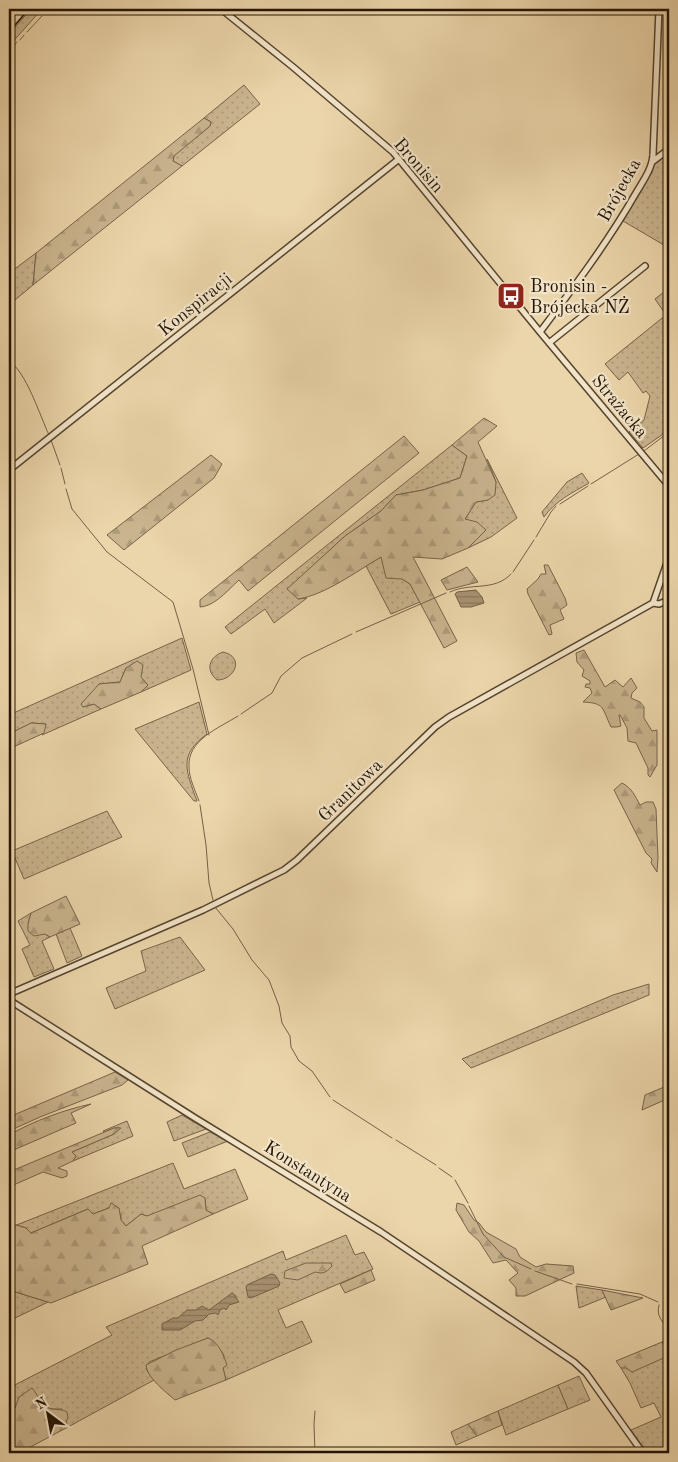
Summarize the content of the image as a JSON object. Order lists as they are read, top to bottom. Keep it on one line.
{"streets":{"street":["Bronisin","Brójecka","Konspiracji","Strażacka","Granitowa","Konstantyna"]},"crossings":[["Bronisin","Brójecka"],["Bronisin","Konspiracji"],["Bronisin","Strażacka"]],"places":{"bus stop":["Bronisin - Brójecka NŻ"]},"north":"top left"}
